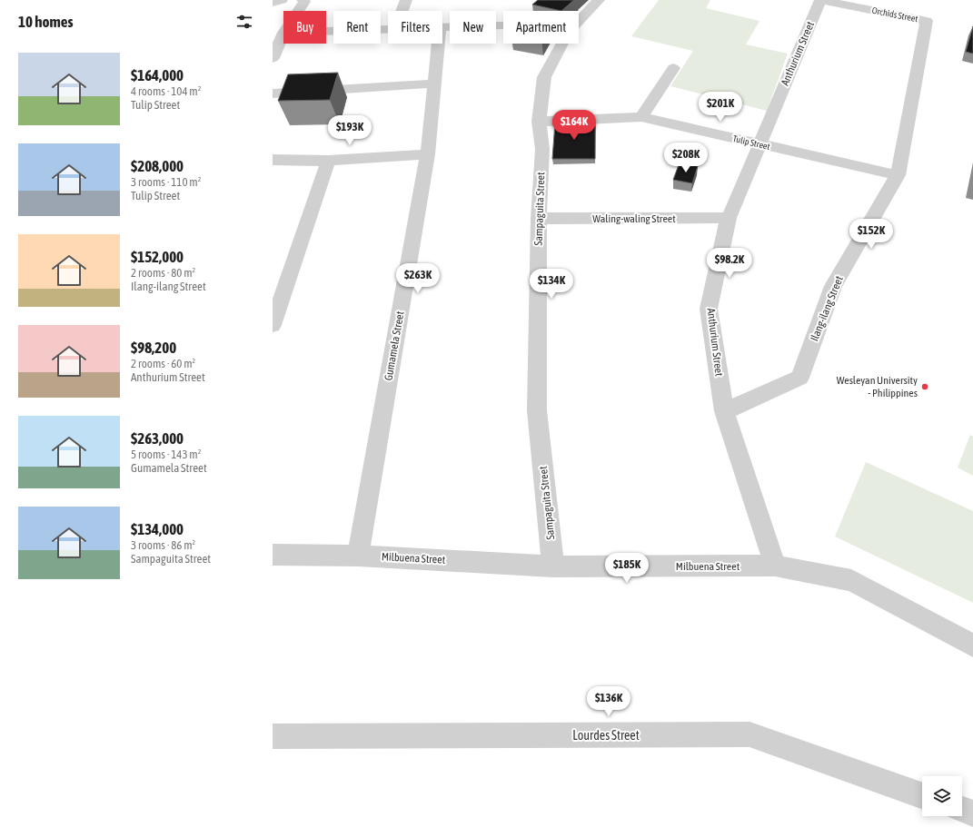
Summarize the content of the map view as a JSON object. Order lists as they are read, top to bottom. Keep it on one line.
{"streets":{"street":["Orchids Street","Anthurium Street","Tulip Street","Sampaguita Street","Waling-waling Street","Ilang-ilang Street","Gumamela Street","Milbuena Street","Lourdes Street"]},"crossings":[["Orchids Street","Anthurium Street"],["Orchids Street","Ilang-ilang Street"],["Anthurium Street","Tulip Street"],["Anthurium Street","Waling-waling Street"],["Anthurium Street","Ilang-ilang Street"],["Anthurium Street","Milbuena Street"],["Tulip Street","Sampaguita Street"],["Tulip Street","Ilang-ilang Street"],["Sampaguita Street","Waling-waling Street"],["Sampaguita Street","Milbuena Street"],["Gumamela Street","Milbuena Street"]],"places":["Wesleyan University - Philippines"],"page":{"heading":"10 homes","chip":["Buy","Rent","Filters","New","Apartment"],"list":[{"name":"$164,000","note":"4 rooms · 104 m² · Tulip Street"},{"name":"$208,000","note":"3 rooms · 110 m² · Tulip Street"},{"name":"$152,000","note":"2 rooms · 80 m² · Ilang-ilang Street"},{"name":"$98,200","note":"2 rooms · 60 m² · Anthurium Street"},{"name":"$263,000","note":"5 rooms · 143 m² · Gumamela Street"},{"name":"$134,000","note":"3 rooms · 86 m² · Sampaguita Street"}],"price":["$201K","$164K","$193K","$208K","$152K","$98.2K","$263K","$134K","$185K","$136K"]}}
